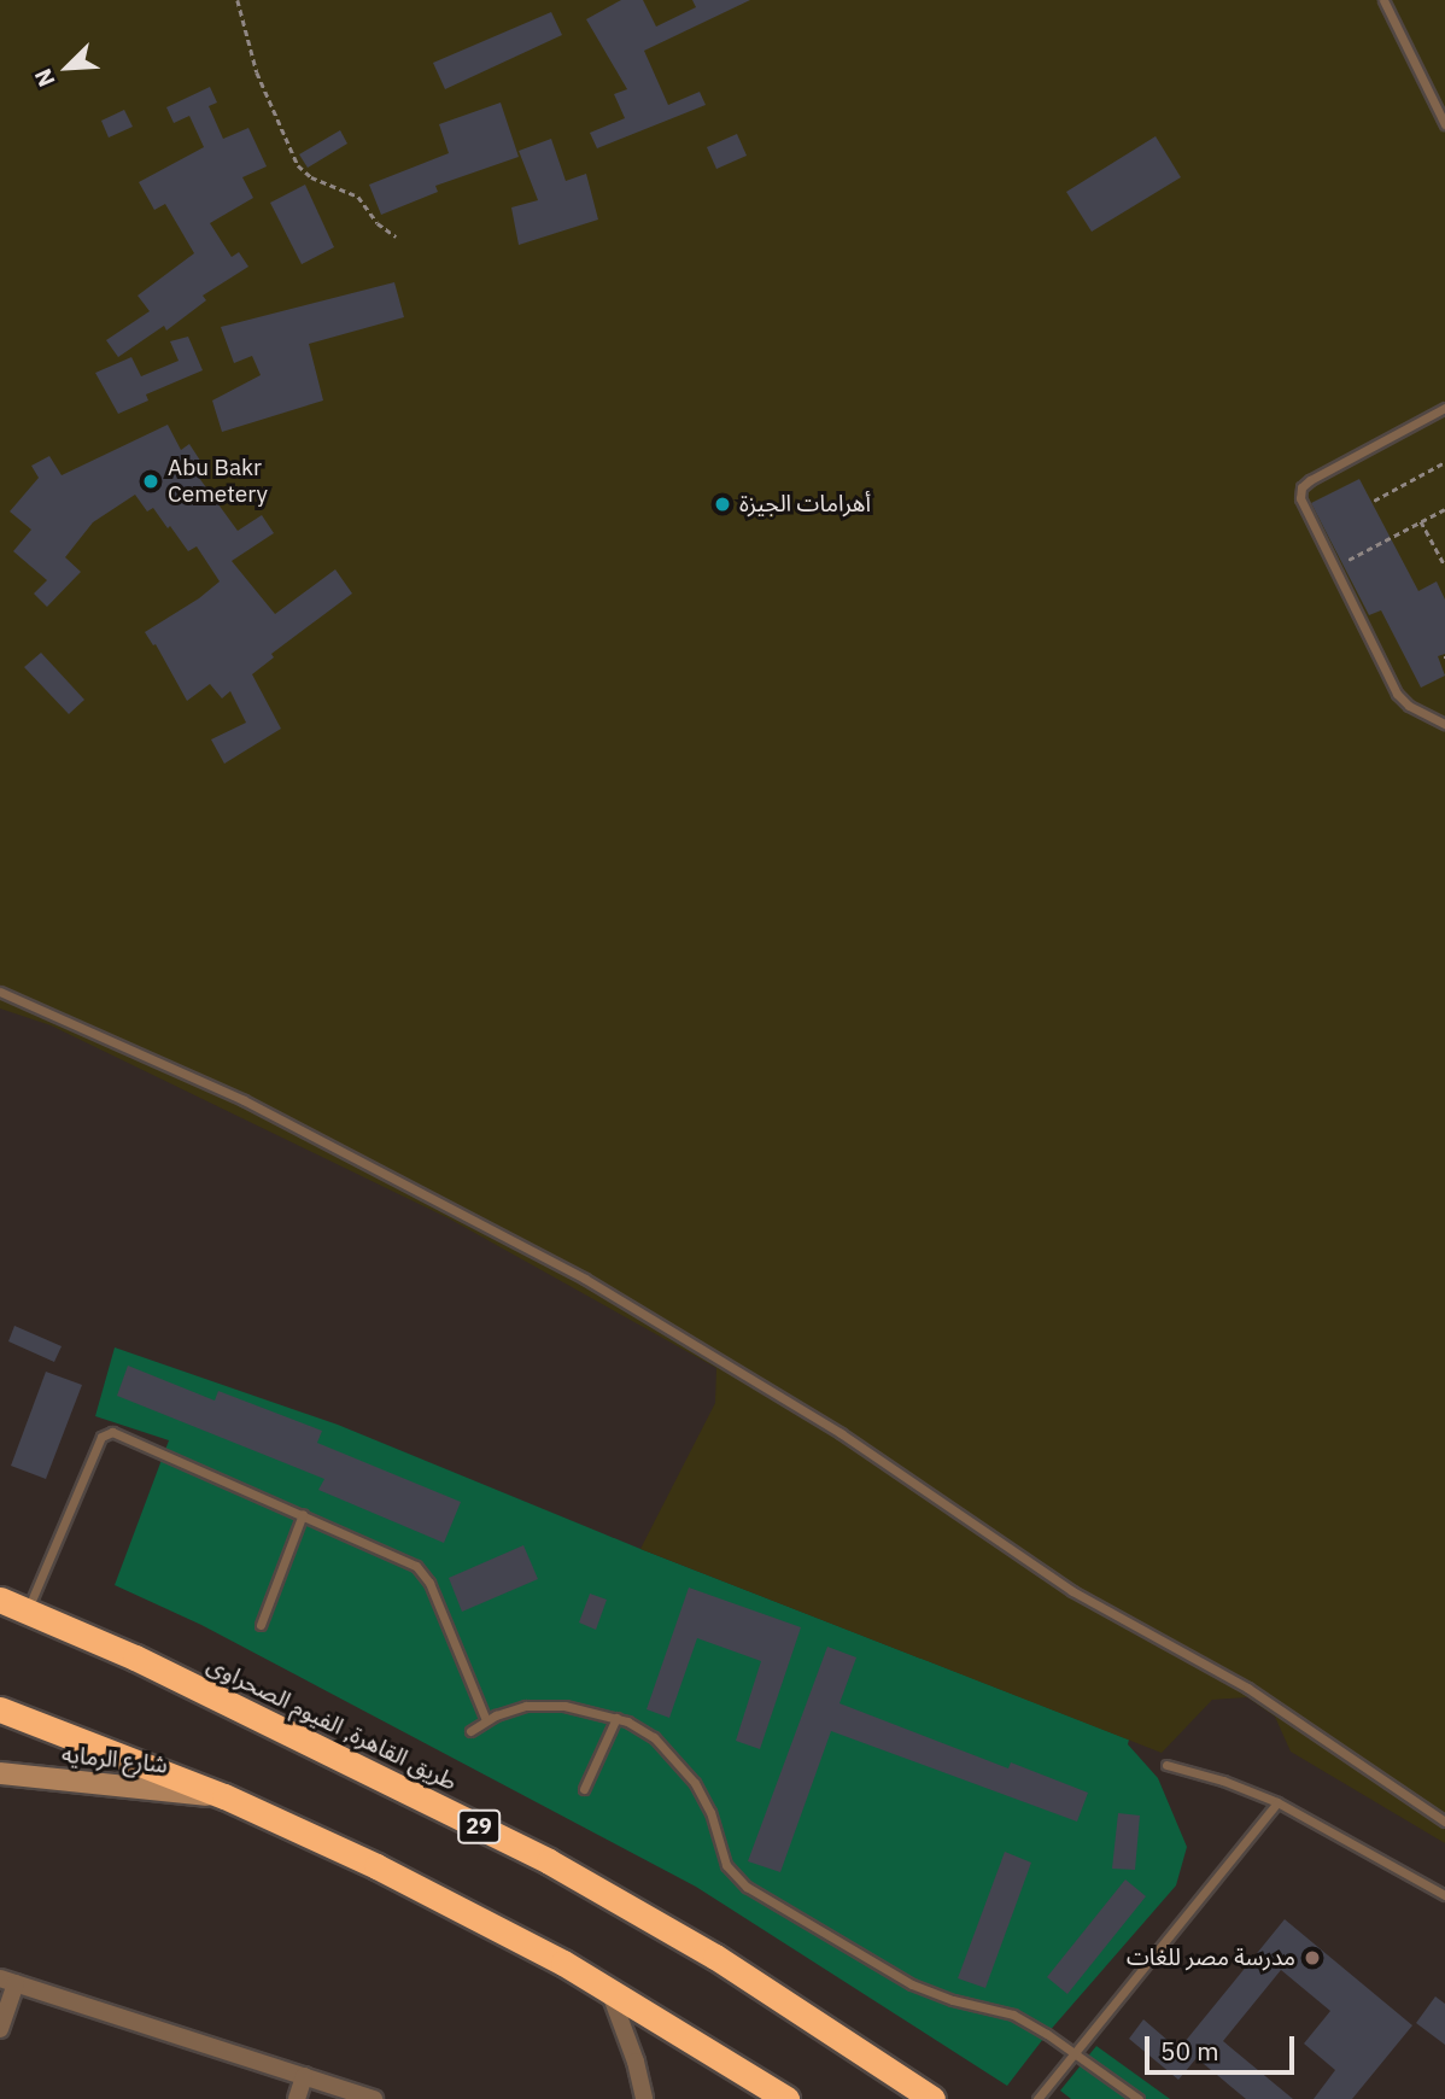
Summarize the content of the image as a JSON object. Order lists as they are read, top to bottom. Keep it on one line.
{"streets":{"highway":["طريق القاهرة, الفيوم الصحراوى","29"],"street":["شارع الرمايه"]},"places":["Abu Bakr Cemetery","أهرامات الجيزة","مدرسة مصر للغات"],"scale_bar":"50 m","north":"bottom left"}
